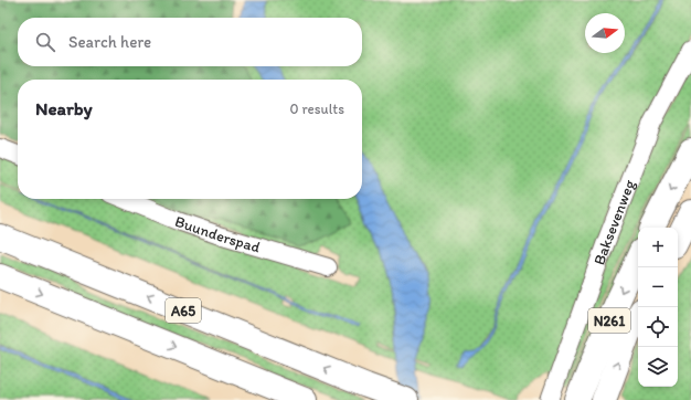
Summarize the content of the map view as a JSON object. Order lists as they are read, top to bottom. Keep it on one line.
{"streets":{"main road":["A65","N261"],"street":["Baksevenweg","Buunderspad"]},"north":"right","page":{"search":"Search here","heading":["Nearby","0 results"],"map_buttons":["+","−"]}}
